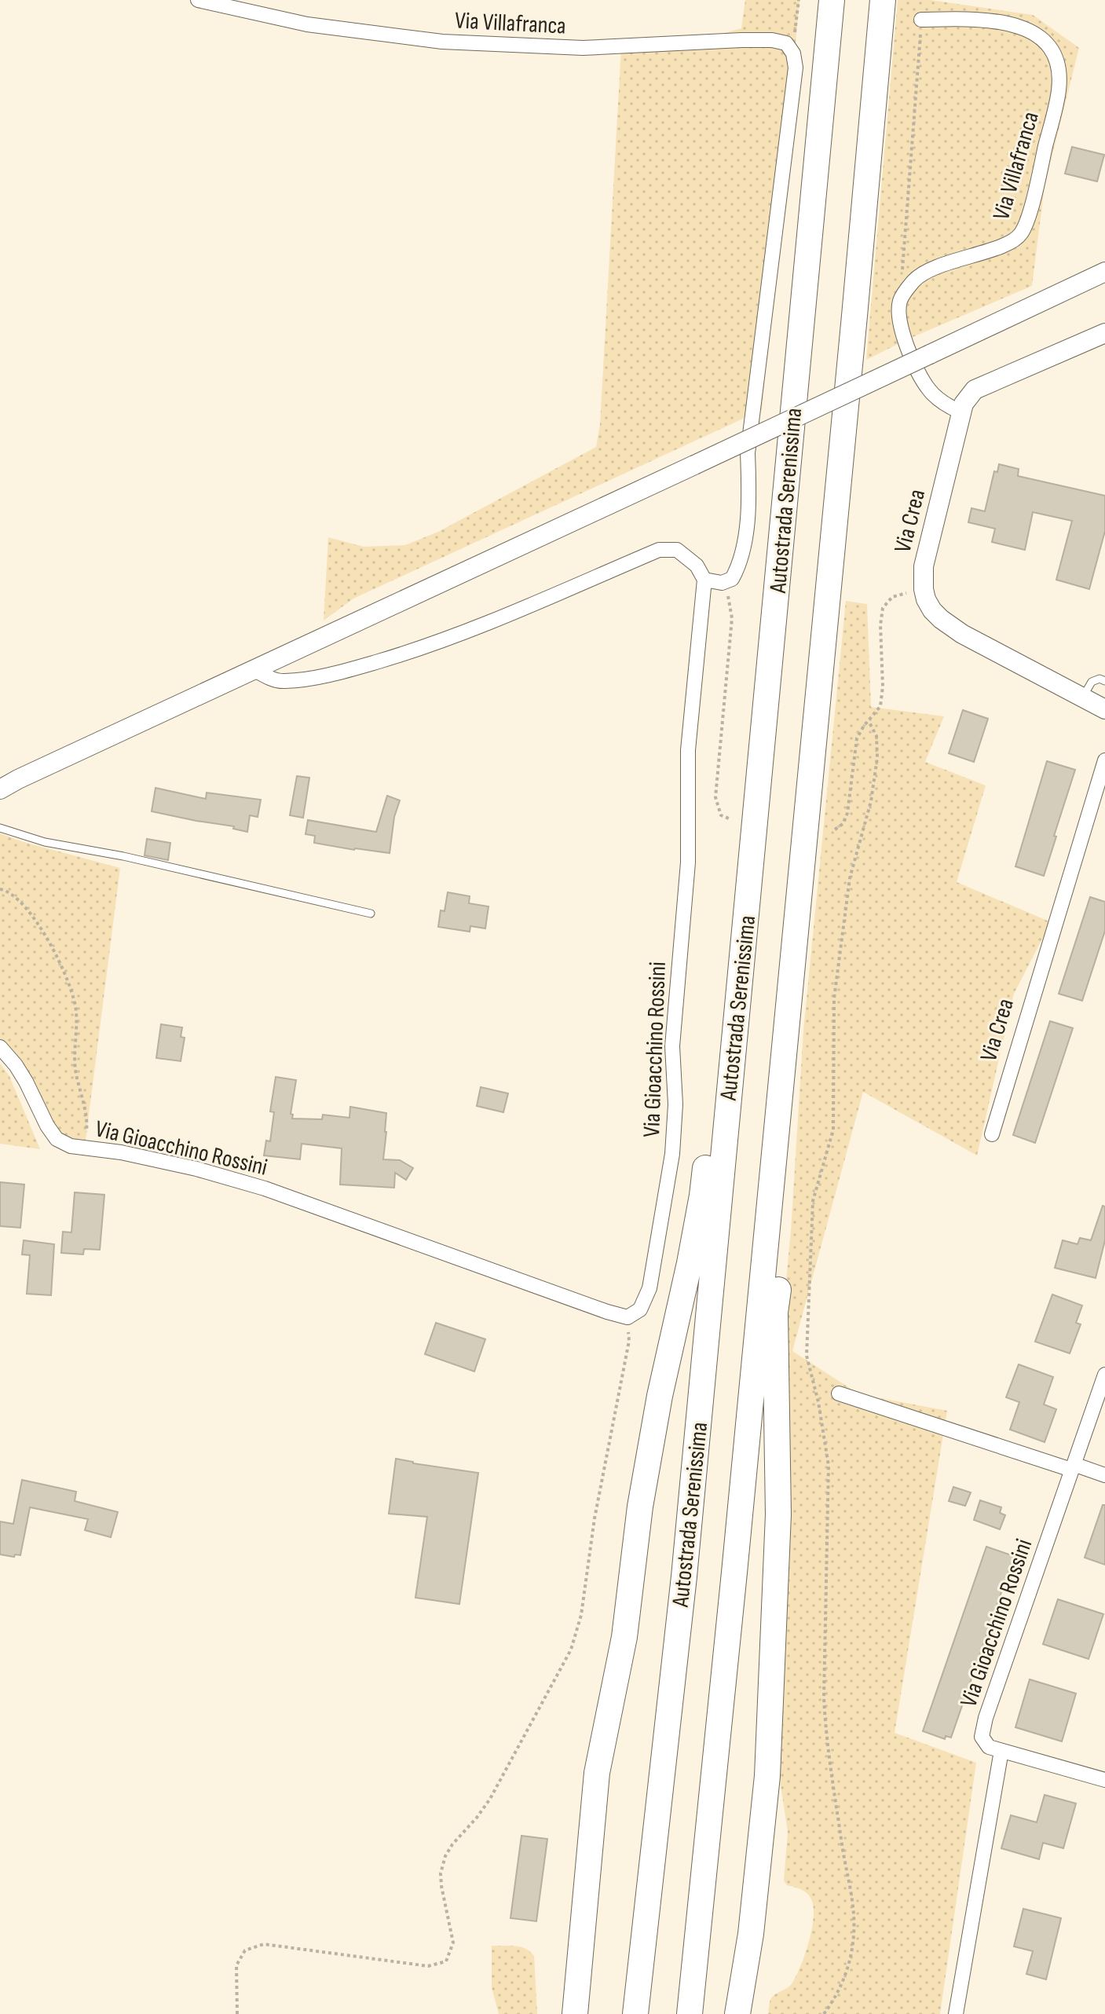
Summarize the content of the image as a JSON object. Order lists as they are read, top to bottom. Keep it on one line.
{"streets":{"highway":["Autostrada Serenissima"],"main road":["Via Crea"],"street":["Via Villafranca","Via Gioacchino Rossini"]}}
